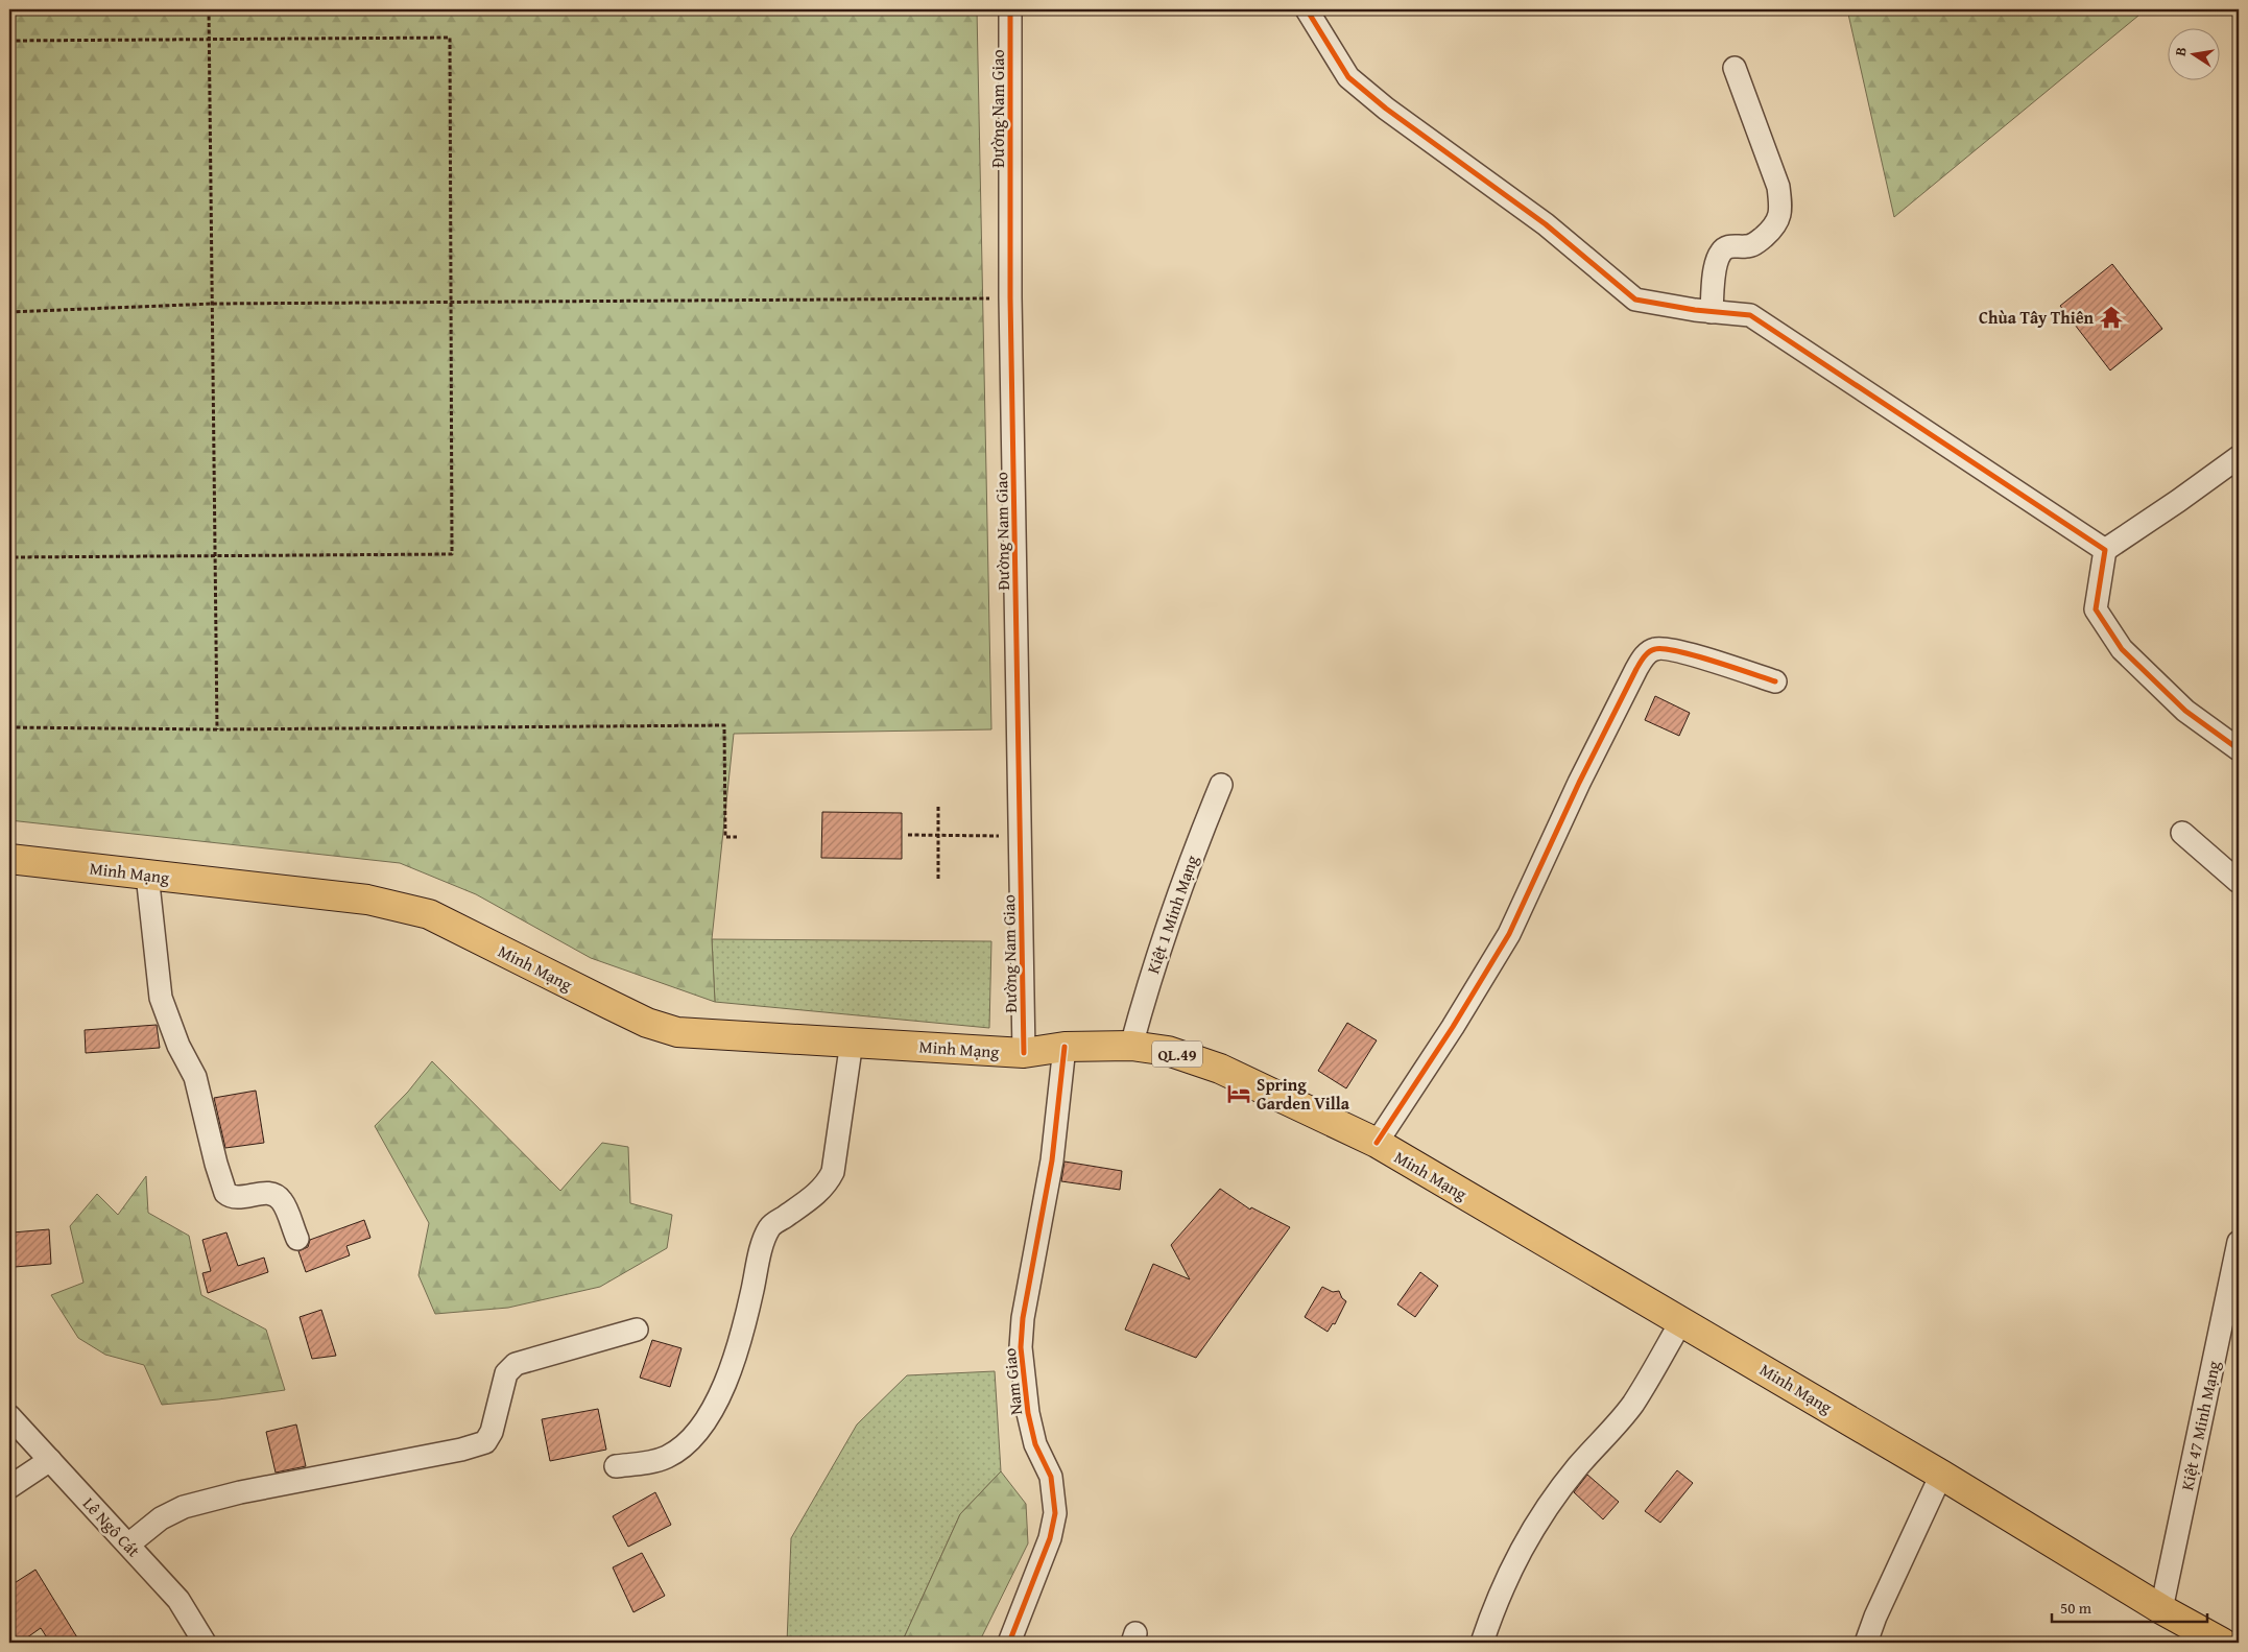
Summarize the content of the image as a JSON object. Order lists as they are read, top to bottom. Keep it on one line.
{"streets":{"highway":["Minh Mạng","QL.49"],"street":["Đường Nam Giao","Kiệt 1 Minh Mạng","Nam Giao","Kiệt 47 Minh Mạng","Lê Ngô Cát"]},"crossings":[["Đường Nam Giao","Minh Mạng"],["Minh Mạng","Kiệt 1 Minh Mạng"],["Minh Mạng","Nam Giao"],["Minh Mạng","Kiệt 47 Minh Mạng"]],"places":{"temple":["Chùa Tây Thiên"],"hotel":["Spring Garden Villa"]},"scale_bar":"50 m","north":"left"}
